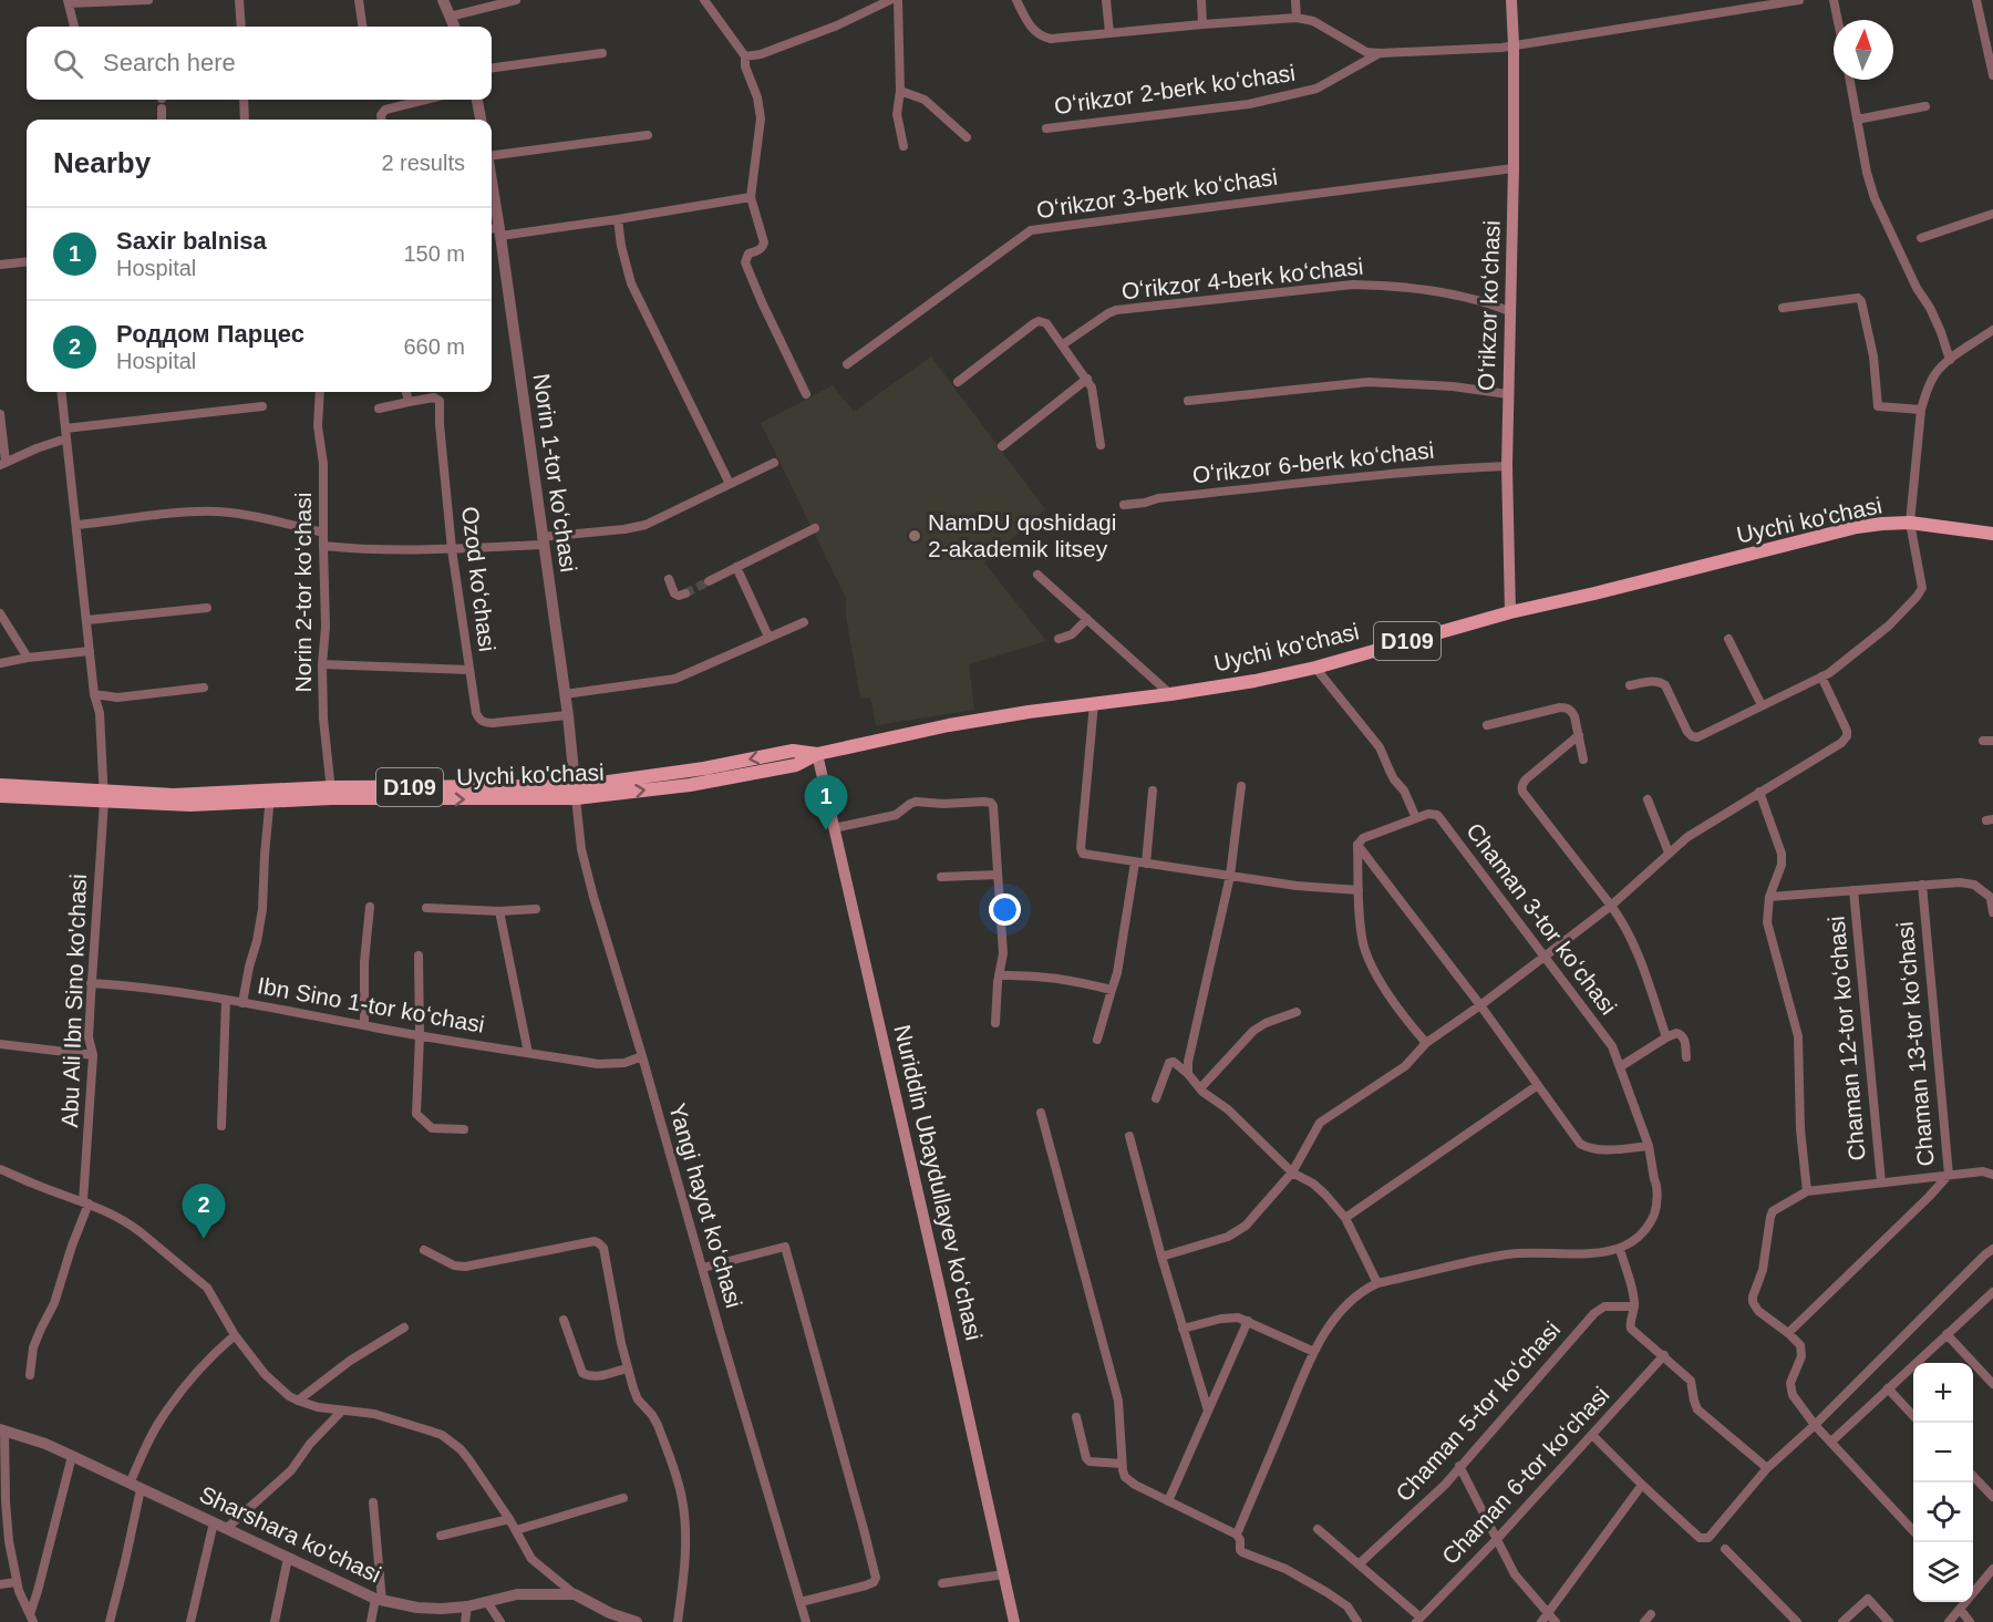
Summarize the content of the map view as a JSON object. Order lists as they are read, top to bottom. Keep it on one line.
{"streets":{"main road":["Oʻrikzor koʻchasi","Uychi ko'chasi","D109","Nuriddin Ubaydullayev koʻchasi"],"street":["Oʻrikzor 2-berk koʻchasi","Oʻrikzor 3-berk koʻchasi","Oʻrikzor 4-berk koʻchasi","Oʻrikzor 6-berk koʻchasi","Norin 1-tor koʻchasi","Ozod koʻchasi","Norin 2-tor koʻchasi","Chaman 3-tor koʻchasi","Abu Ali Ibn Sino ko'chasi","Ibn Sino 1-tor koʻchasi","Chaman 12-tor koʻchasi","Chaman 13-tor koʻchasi","Yangi hayot koʻchasi","Chaman 5-tor koʻchasi","Chaman 6-tor koʻchasi","Sharshara ko'chasi"]},"crossings":[["Oʻrikzor 3-berk koʻchasi","Oʻrikzor koʻchasi"],["Oʻrikzor 4-berk koʻchasi","Oʻrikzor koʻchasi"],["Oʻrikzor koʻchasi","Oʻrikzor 6-berk koʻchasi"],["Oʻrikzor koʻchasi","Uychi ko'chasi"],["Norin 1-tor koʻchasi","Uychi ko'chasi"],["Norin 1-tor koʻchasi","Ozod koʻchasi"],["Norin 1-tor koʻchasi","Yangi hayot koʻchasi"],["Uychi ko'chasi","Norin 2-tor koʻchasi"],["Uychi ko'chasi","Abu Ali Ibn Sino ko'chasi"],["Uychi ko'chasi","Nuriddin Ubaydullayev koʻchasi"],["Uychi ko'chasi","Yangi hayot koʻchasi"],["Abu Ali Ibn Sino ko'chasi","Ibn Sino 1-tor koʻchasi"],["Ibn Sino 1-tor koʻchasi","Yangi hayot koʻchasi"]],"places":["NamDU qoshidagi 2-akademik litsey"],"north":"top","page":{"search":"Search here","heading":["Nearby","2 results"],"list":[{"mark":"1","name":"Saxir balnisa","note":"Hospital","value":"150 m"},{"mark":"2","name":"Роддом Парцес","note":"Hospital","value":"660 m"}],"pins":["1","2"],"map_buttons":["+","−"]}}
